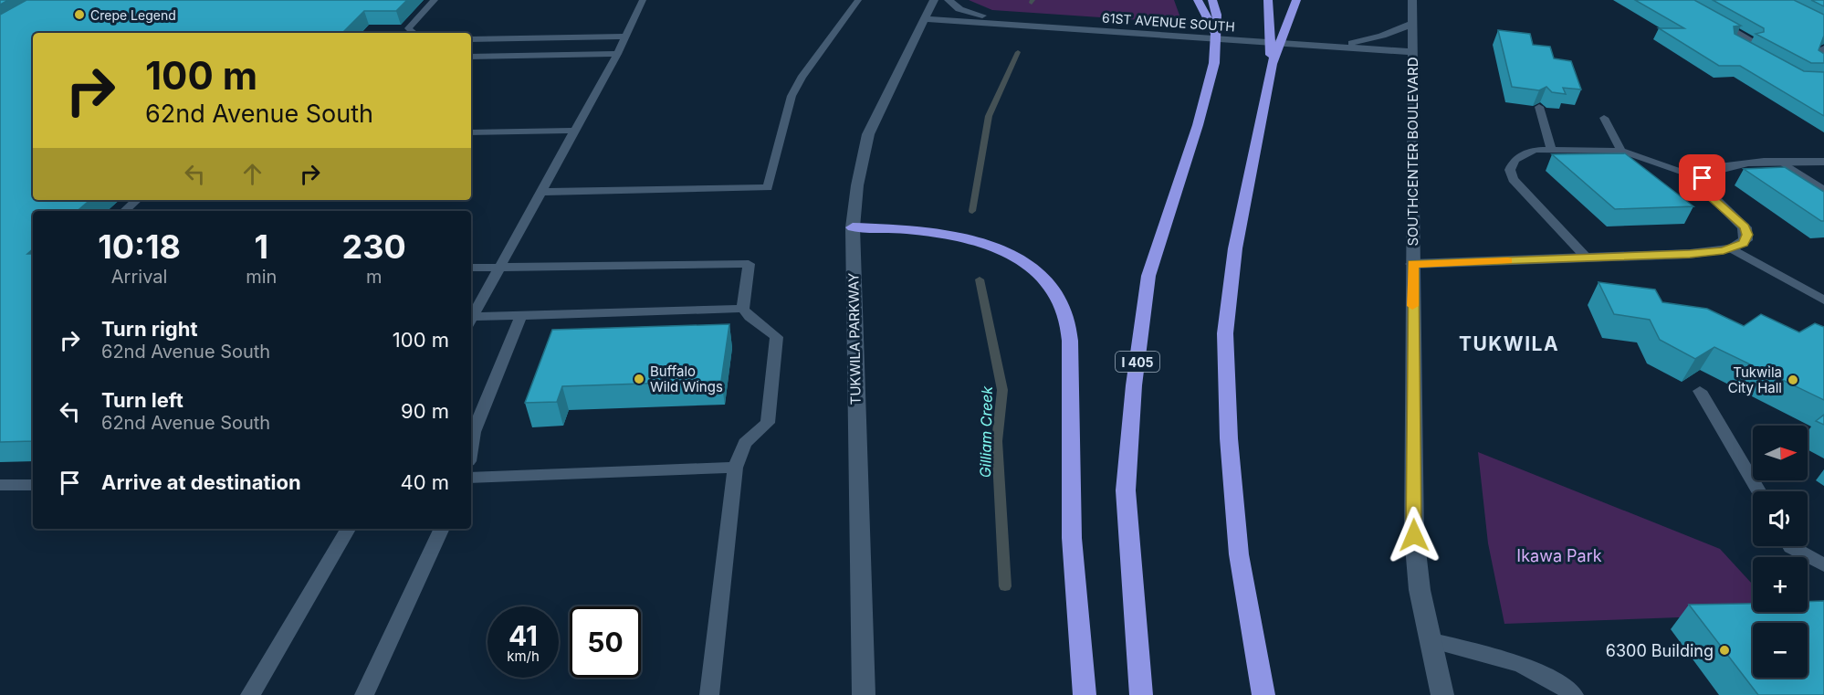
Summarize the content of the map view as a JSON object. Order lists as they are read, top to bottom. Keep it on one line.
{"streets":{"highway":["I 405"],"main road":["61ST AVENUE SOUTH","SOUTHCENTER BOULEVARD","TUKWILA PARKWAY"]},"crossings":[["61ST AVENUE SOUTH","SOUTHCENTER BOULEVARD"],["61ST AVENUE SOUTH","TUKWILA PARKWAY"]],"districts":["TUKWILA"],"water":["Gilliam Creek"],"parks":["Ikawa Park"],"places":["Crepe Legend","Buffalo Wild Wings","Tukwila City Hall","6300 Building"],"north":"right","page":{"turn":["100 m","62nd Avenue South"],"eta":["10:18","Arrival","1","min","230","m"],"list":[{"name":"Turn right","note":"62nd Avenue South","value":"100 m"},{"name":"Turn left","note":"62nd Avenue South","value":"90 m"},{"name":"Arrive at destination","value":"40 m"}],"map_buttons":["+","−"],"speed":"41 km/h","limit":"50"}}
